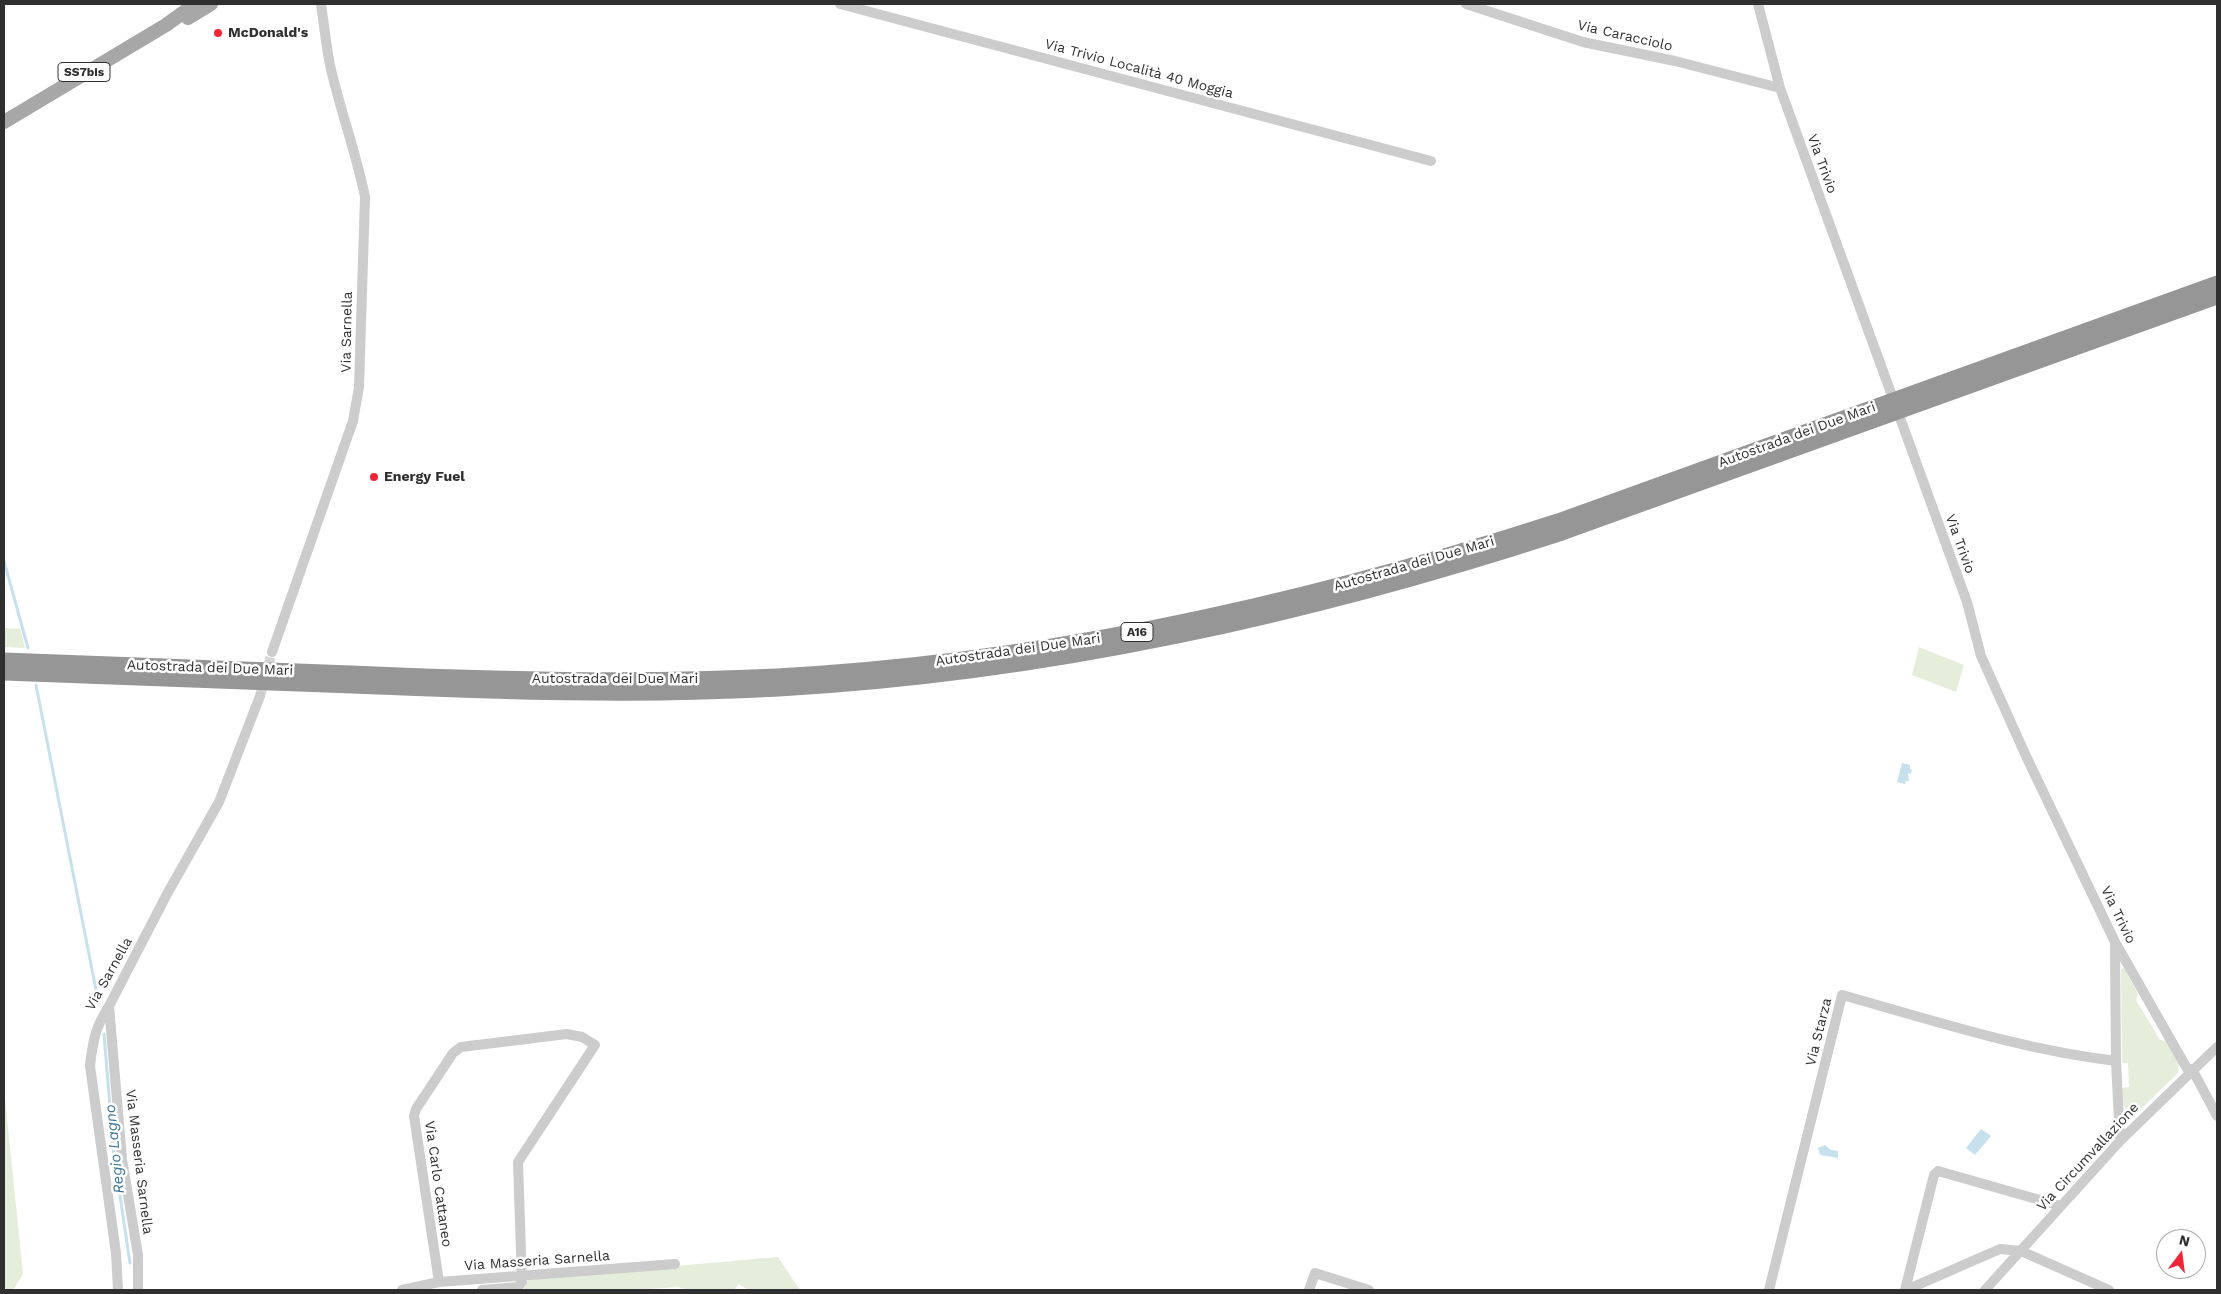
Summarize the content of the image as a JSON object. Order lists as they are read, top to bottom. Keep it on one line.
{"streets":{"highway":["Autostrada dei Due Mari","A16"],"main road":["SS7bis"],"street":["Via Caracciolo","Via Trivio Località 40 Moggia","Via Trivio","Via Sarnella","Via Starza","Via Circumvallazione","Via Masseria Sarnella","Via Carlo Cattaneo"]},"crossings":[["Via Caracciolo","Via Trivio"],["Via Trivio","Via Circumvallazione"],["Via Sarnella","Via Masseria Sarnella"],["Via Masseria Sarnella","Via Carlo Cattaneo"]],"water":["Regio Lagno"],"places":["McDonald's","Energy Fuel"],"north":"top"}
